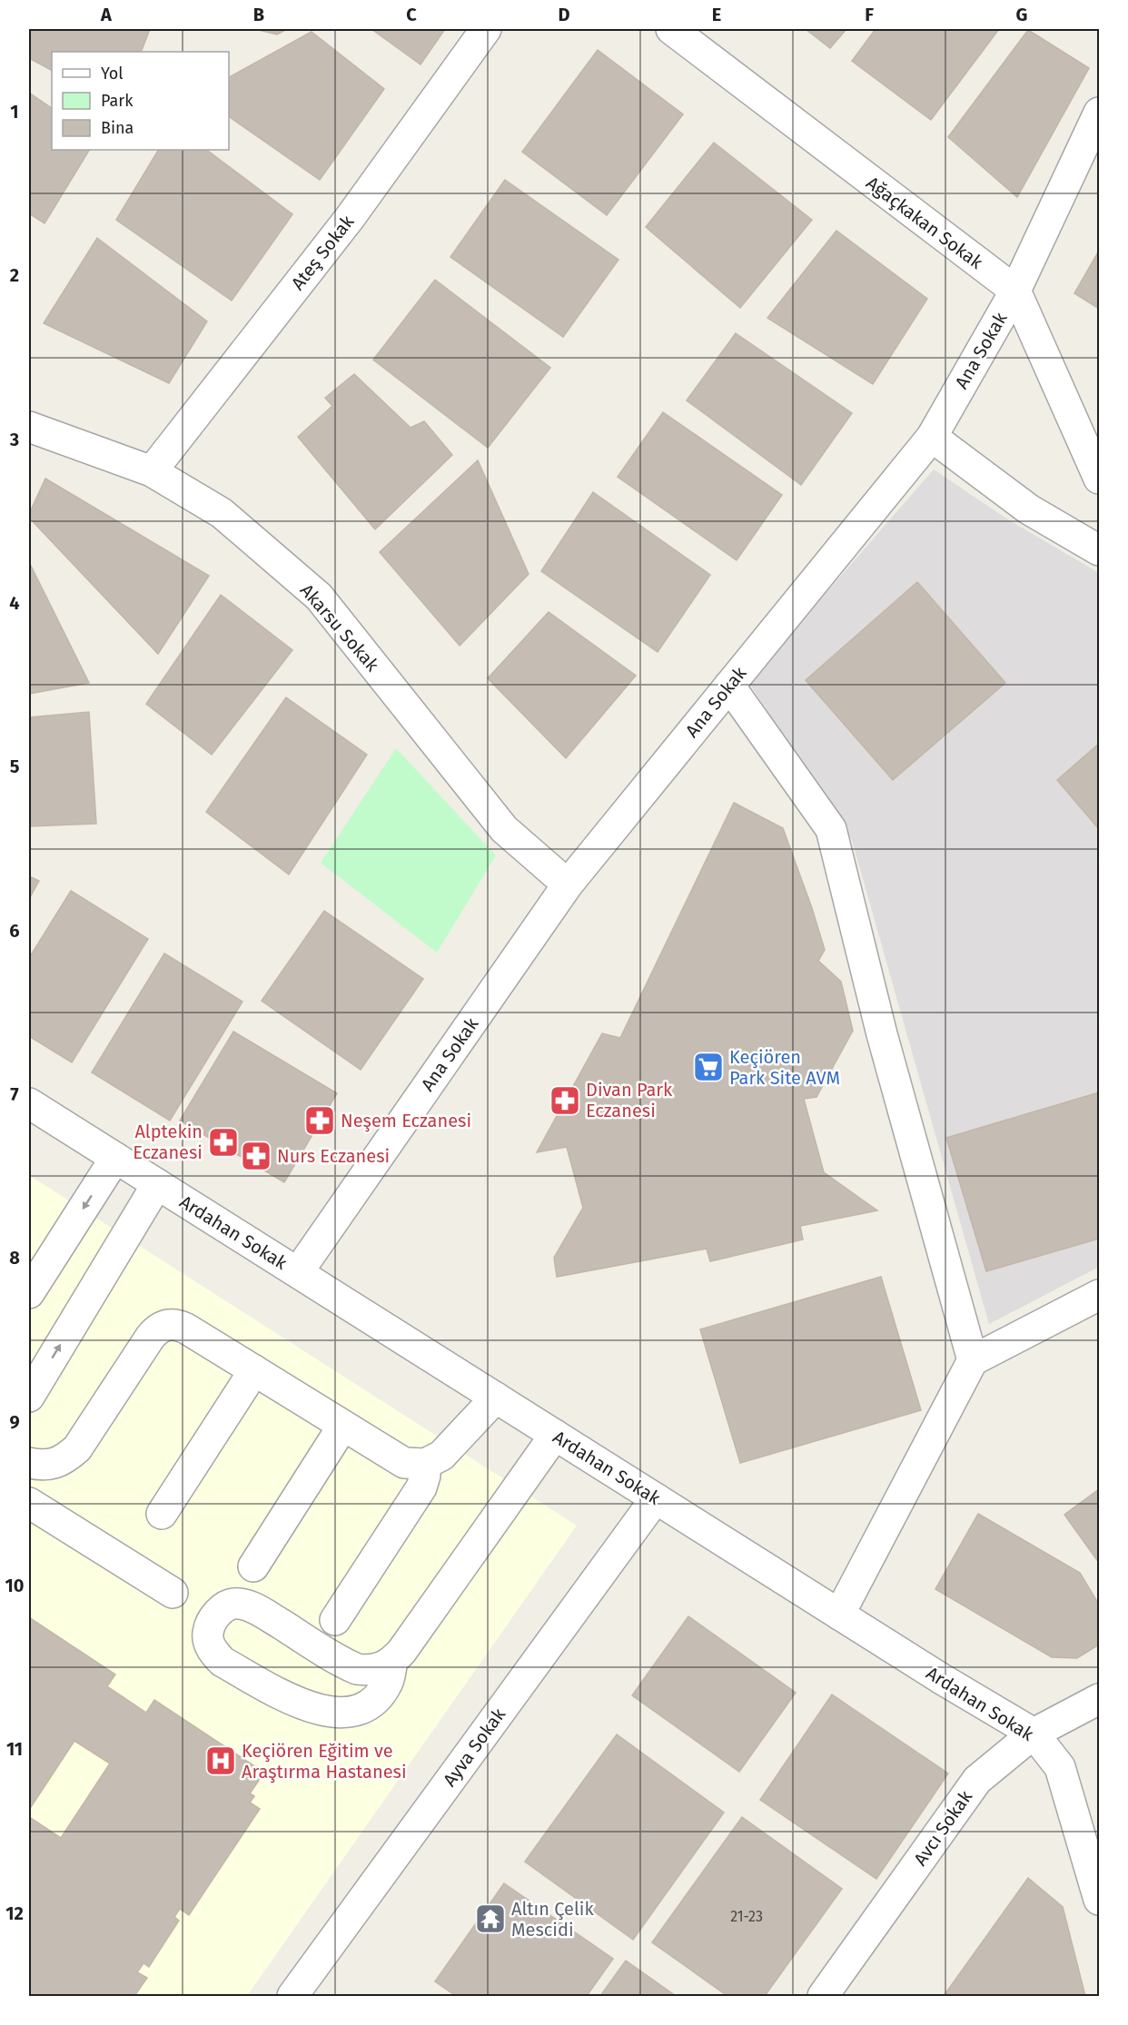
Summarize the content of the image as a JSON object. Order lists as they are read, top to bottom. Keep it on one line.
{"streets":{"street":["Ağaçkakan Sokak","Ateş Sokak","Ana Sokak","Akarsu Sokak","Ardahan Sokak","Ayva Sokak","Avcı Sokak"]},"crossings":[["Ağaçkakan Sokak","Ana Sokak"],["Ateş Sokak","Akarsu Sokak"],["Ana Sokak","Akarsu Sokak"],["Ana Sokak","Ardahan Sokak"],["Ardahan Sokak","Ayva Sokak"],["Ardahan Sokak","Avcı Sokak"]],"places":{"supermarket":["Keçiören Park Site AVM"],"pharmacy":["Divan Park Eczanesi","Neşem Eczanesi","Alptekin Eczanesi","Nurs Eczanesi"],"hospital":["Keçiören Eğitim ve Araştırma Hastanesi"],"temple":["Altın Çelik Mescidi"]},"house_numbers":["21-23"],"legend":["Yol","Park","Bina"],"grid":{"columns":["A","B","C","D","E","F","G"],"rows":["1","2","3","4","5","6","7","8","9","10","11","12"]}}
